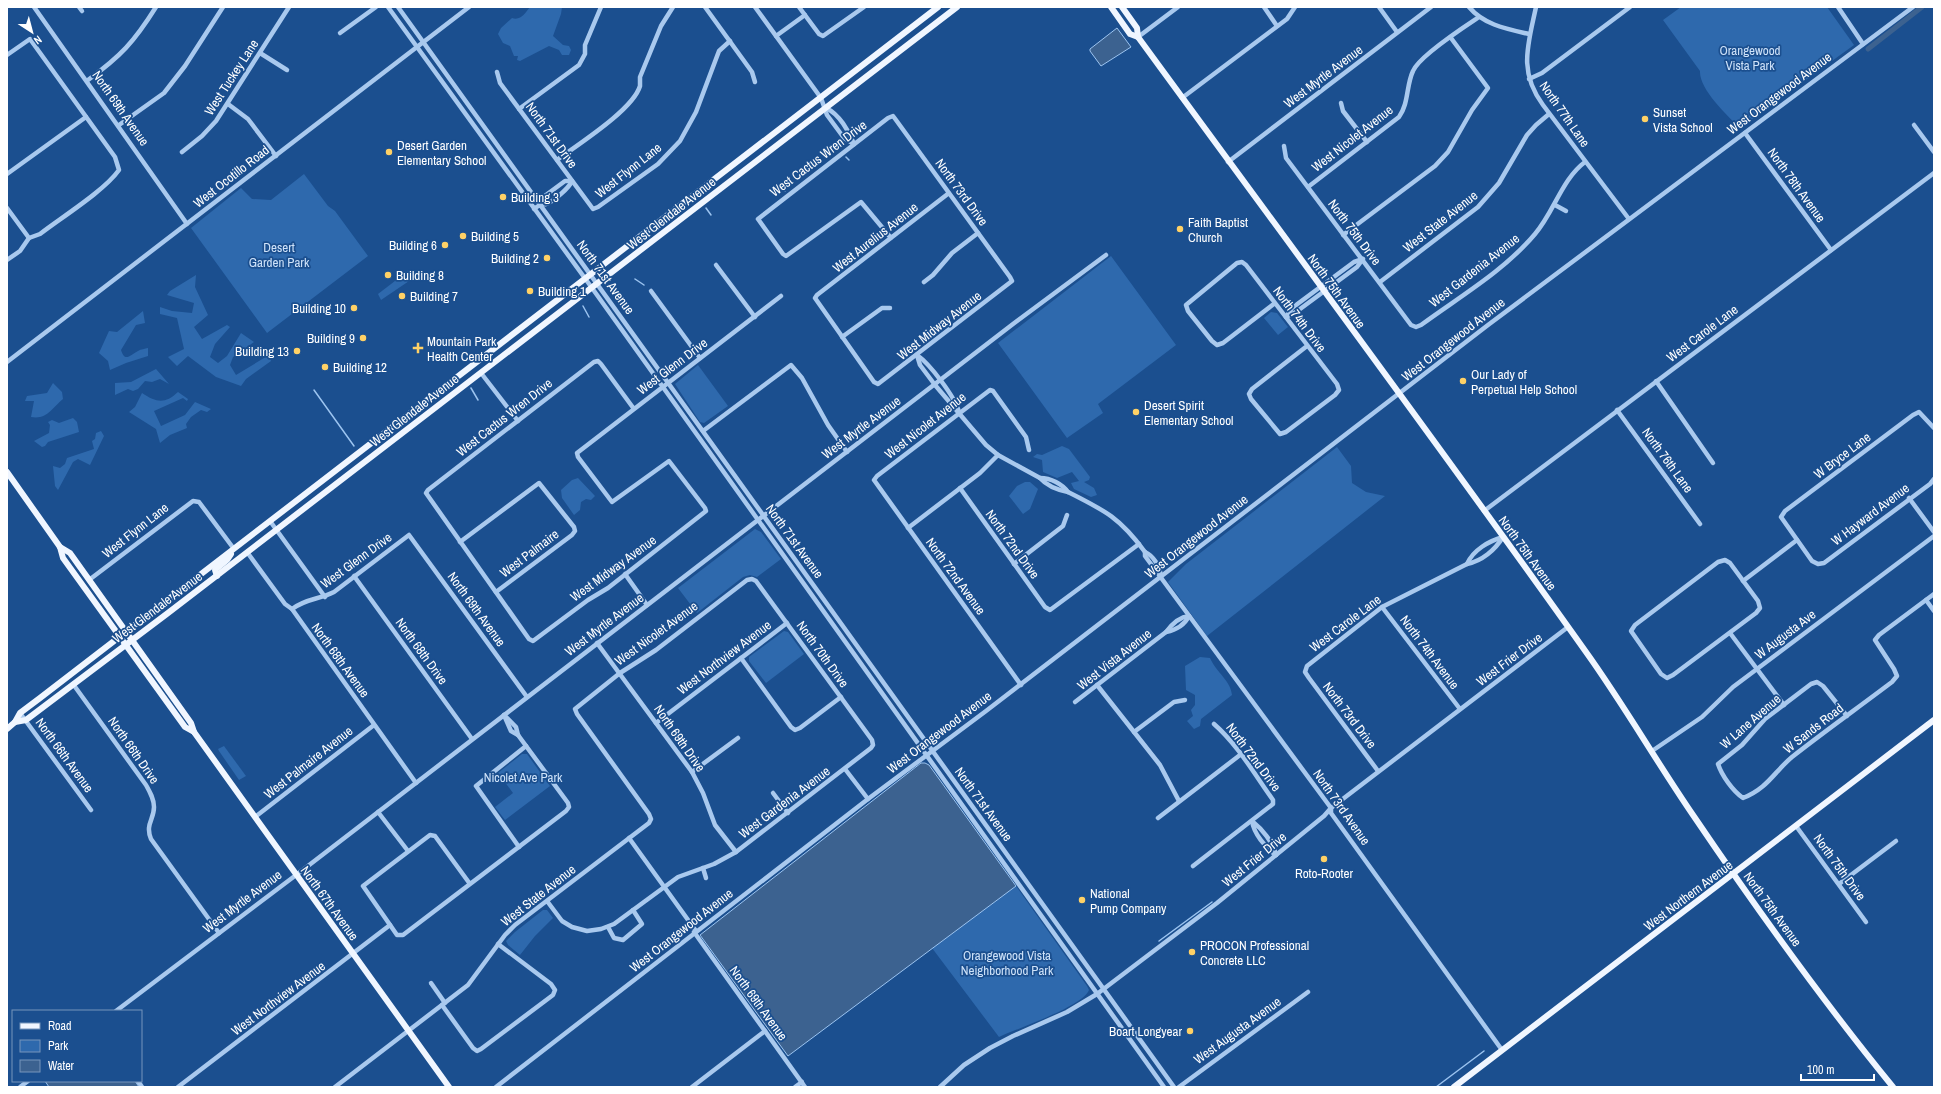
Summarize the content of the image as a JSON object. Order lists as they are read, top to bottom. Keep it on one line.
{"streets":{"main road":["West Glendale Avenue","North 75th Avenue","West Northern Avenue","North 67th Avenue"],"street":["West Myrtle Avenue","West Tuckey Lane","West Orangewood Avenue","North 69th Avenue","North 77th Lane","North 71st Drive","West Nicolet Avenue","West Cactus Wren Drive","West Flynn Lane","West Ocotillo Road","North 78th Avenue","North 73rd Drive","West State Avenue","North 75th Drive","West Aurelius Avenue","West Gardenia Avenue","North 71st Avenue","North 74th Drive","West Midway Avenue","West Carole Lane","West Glenn Drive","W Bryce Lane","North 76th Lane","W Hayward Avenue","North 72nd Drive","West Palmaire","North 72nd Avenue","W Augusta Ave","North 68th Drive","North 74th Avenue","North 70th Drive","West Northview Avenue","West Vista Avenue","West Frier Drive","North 68th Avenue","W Lane Avenue","W Sands Road","North 69th Drive","North 66th Drive","North 66th Avenue","West Palmaire Avenue","North 73rd Avenue","West Augusta Avenue"]},"crossings":[["West Myrtle Avenue","North 69th Avenue"],["West Myrtle Avenue","North 71st Avenue"],["West Myrtle Avenue","North 75th Avenue"],["West Myrtle Avenue","North 68th Drive"],["West Myrtle Avenue","North 68th Avenue"],["West Myrtle Avenue","North 69th Drive"],["West Myrtle Avenue","North 66th Drive"],["West Myrtle Avenue","North 73rd Avenue"],["West Myrtle Avenue","North 67th Avenue"],["West Orangewood Avenue","North 69th Avenue"],["West Orangewood Avenue","North 77th Lane"],["West Orangewood Avenue","North 78th Avenue"],["West Orangewood Avenue","North 71st Avenue"],["West Orangewood Avenue","North 75th Avenue"],["West Orangewood Avenue","North 72nd Avenue"],["West Orangewood Avenue","North 73rd Avenue"],["North 69th Avenue","West Ocotillo Road"],["North 69th Avenue","West State Avenue"],["North 69th Avenue","West Gardenia Avenue"],["North 69th Avenue","West Glenn Drive"],["North 77th Lane","West State Avenue"],["North 77th Lane","West Gardenia Avenue"],["North 71st Drive","West Flynn Lane"],["West Nicolet Avenue","West State Avenue"],["West Nicolet Avenue","North 75th Drive"],["West Nicolet Avenue","North 72nd Avenue"],["West Nicolet Avenue","North 70th Drive"],["West Nicolet Avenue","North 69th Drive"],["West Nicolet Avenue","North 73rd Avenue"],["West Cactus Wren Drive","North 73rd Drive"],["West Cactus Wren Drive","West Aurelius Avenue"],["West Cactus Wren Drive","West Glenn Drive"],["West Cactus Wren Drive","West Palmaire"],["West Flynn Lane","West Glendale Avenue"],["West Flynn Lane","North 67th Avenue"],["West Ocotillo Road","North 71st Avenue"],["North 78th Avenue","West Carole Lane"],["North 73rd Drive","West Aurelius Avenue"],["North 73rd Drive","West Midway Avenue"],["North 73rd Drive","West Carole Lane"],["North 73rd Drive","West Frier Drive"],["West Glendale Avenue","North 71st Avenue"],["West Glendale Avenue","North 68th Avenue"],["West Glendale Avenue","North 66th Drive"],["West Glendale Avenue","North 66th Avenue"],["West Glendale Avenue","North 67th Avenue"],["West State Avenue","North 75th Drive"],["West State Avenue","North 67th Avenue"],["North 75th Drive","West Gardenia Avenue"],["North 75th Drive","West Northern Avenue"],["West Aurelius Avenue","West Midway Avenue"],["West Gardenia Avenue","North 70th Drive"],["West Gardenia Avenue","North 69th Drive"],["North 71st Avenue","West Glenn Drive"],["North 71st Avenue","West Frier Drive"],["North 75th Avenue","West Carole Lane"],["North 75th Avenue","W Augusta Ave"],["North 75th Avenue","West Frier Drive"],["North 75th Avenue","West Northern Avenue"],["West Midway Avenue","West Glenn Drive"],["West Midway Avenue","West Palmaire"],["West Midway Avenue","North 73rd Avenue"],["West Carole Lane","North 76th Lane"],["West Carole Lane","North 74th Avenue"],["West Glenn Drive","North 68th Drive"],["West Glenn Drive","North 68th Avenue"],["W Bryce Lane","W Hayward Avenue"],["North 72nd Drive","North 73rd Avenue"],["North 74th Avenue","West Frier Drive"],["North 70th Drive","West Northview Avenue"],["West Northview Avenue","North 69th Drive"],["West Northview Avenue","North 67th Avenue"],["West Vista Avenue","North 73rd Avenue"],["West Frier Drive","North 73rd Avenue"],["North 68th Avenue","West Palmaire Avenue"],["W Lane Avenue","W Sands Road"],["West Palmaire Avenue","North 67th Avenue"],["North 73rd Avenue","West Northern Avenue"]],"parks":["Orangewood Vista Park","Desert Garden Park","Nicolet Ave Park","Orangewood Vista Neighborhood Park"],"places":{"other":["Sunset Vista School","Desert Garden Elementary School","Building 3","Faith Baptist Church","Building 5","Building 6","Building 2","Building 8","Building 1","Building 7","Building 10","Building 9","Building 13","Building 12","Our Lady of Perpetual Help School","Desert Spirit Elementary School","Roto-Rooter","National Pump Company","PROCON Professional Concrete LLC","Boart Longyear"],"health":["Mountain Park Health Center"]},"legend":["Road","Park","Water"],"scale_bar":"100 m","north":"bottom right"}
